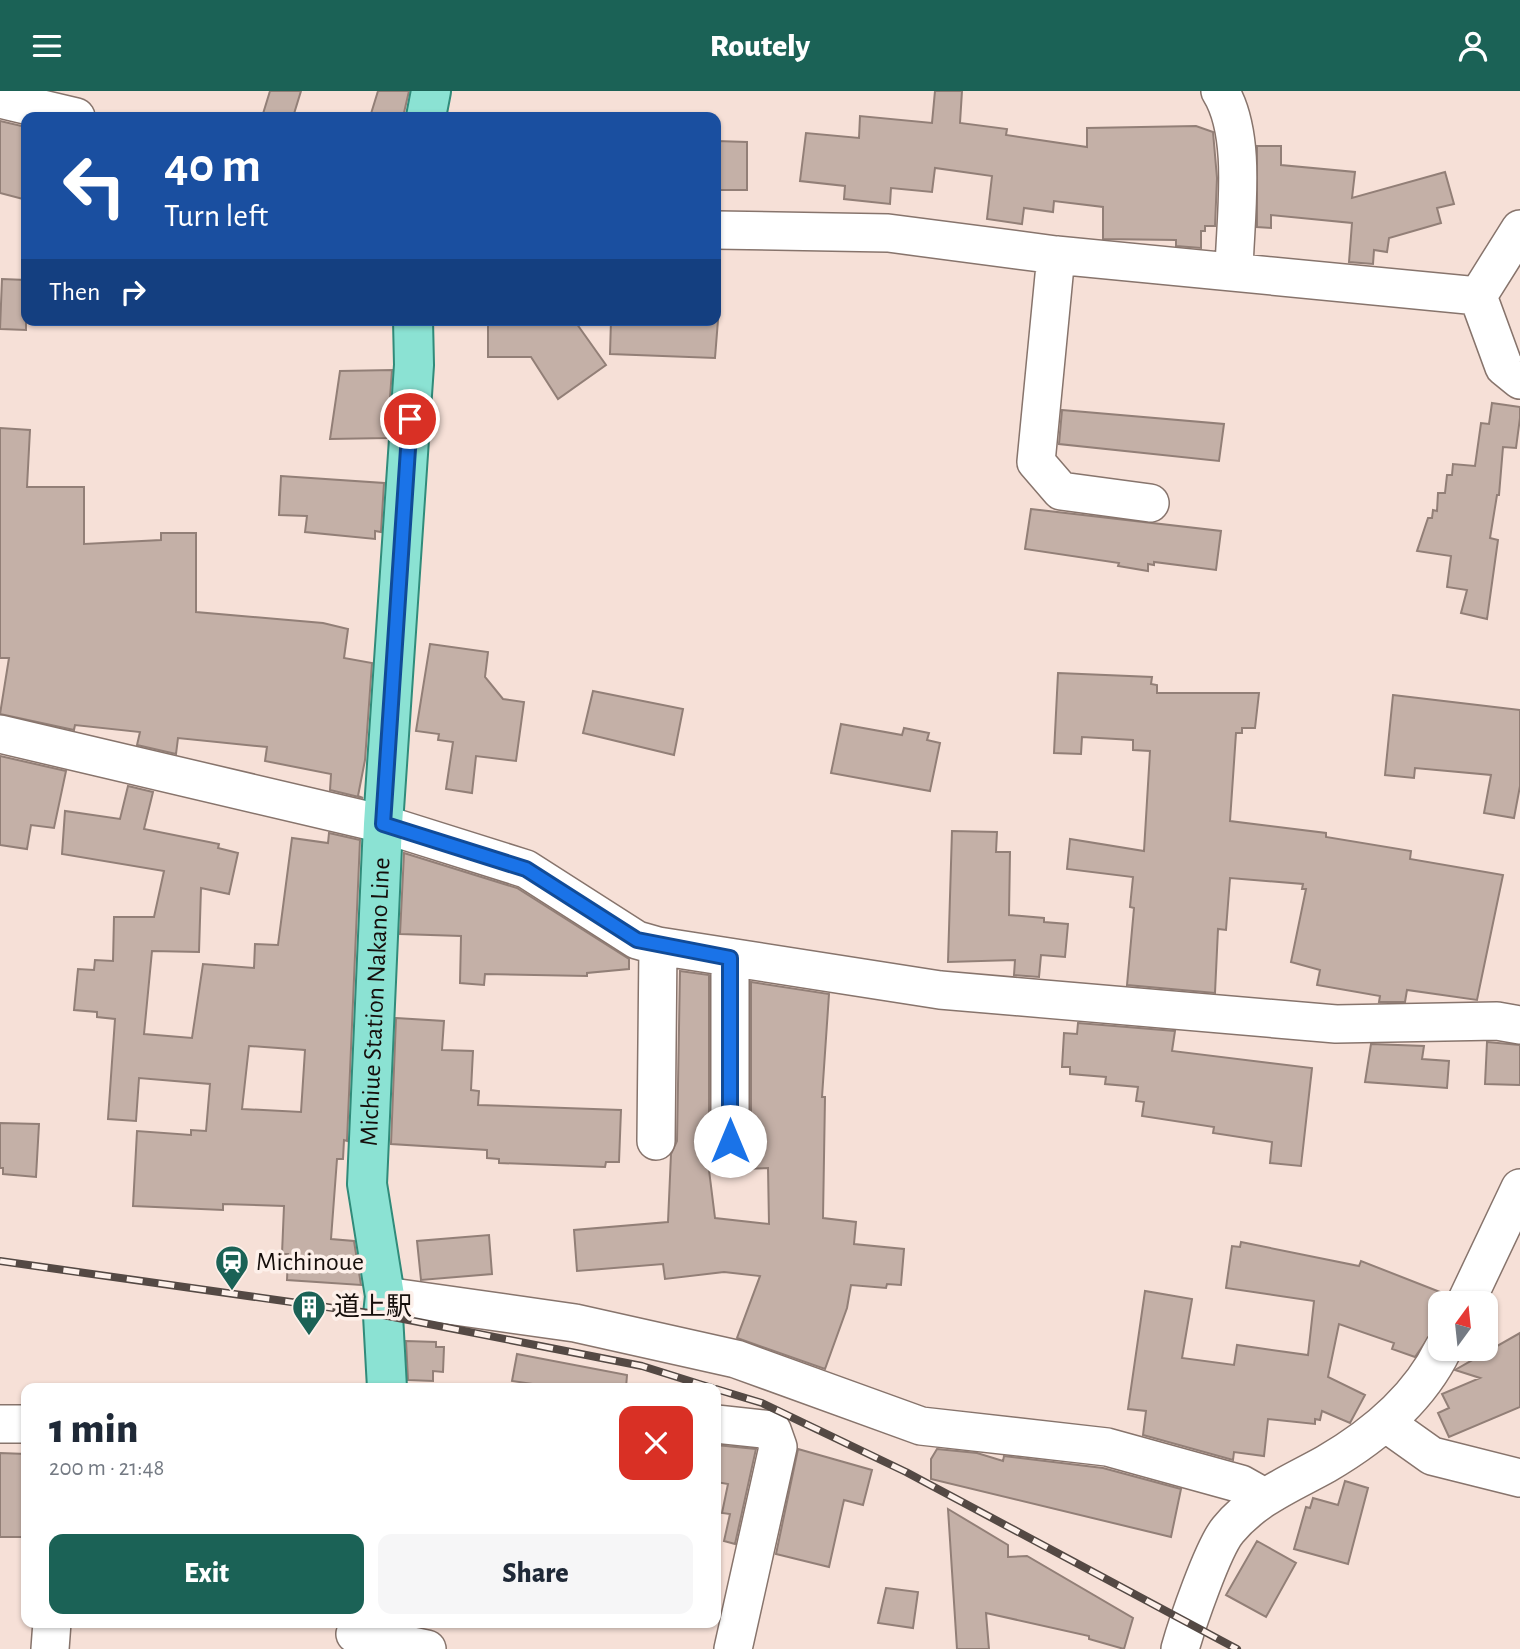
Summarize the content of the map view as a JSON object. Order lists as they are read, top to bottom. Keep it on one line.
{"streets":{"main road":["Michiue Station Nakano Line"]},"places":{"station":["Michinoue"],"building":["道上駅"]},"north":"top","page":{"header":"Routely","turn":["40 m","Turn left"],"then":"Then","heading":["1 min","200 m · 21:48"],"buttons":["Exit","Share"]}}
